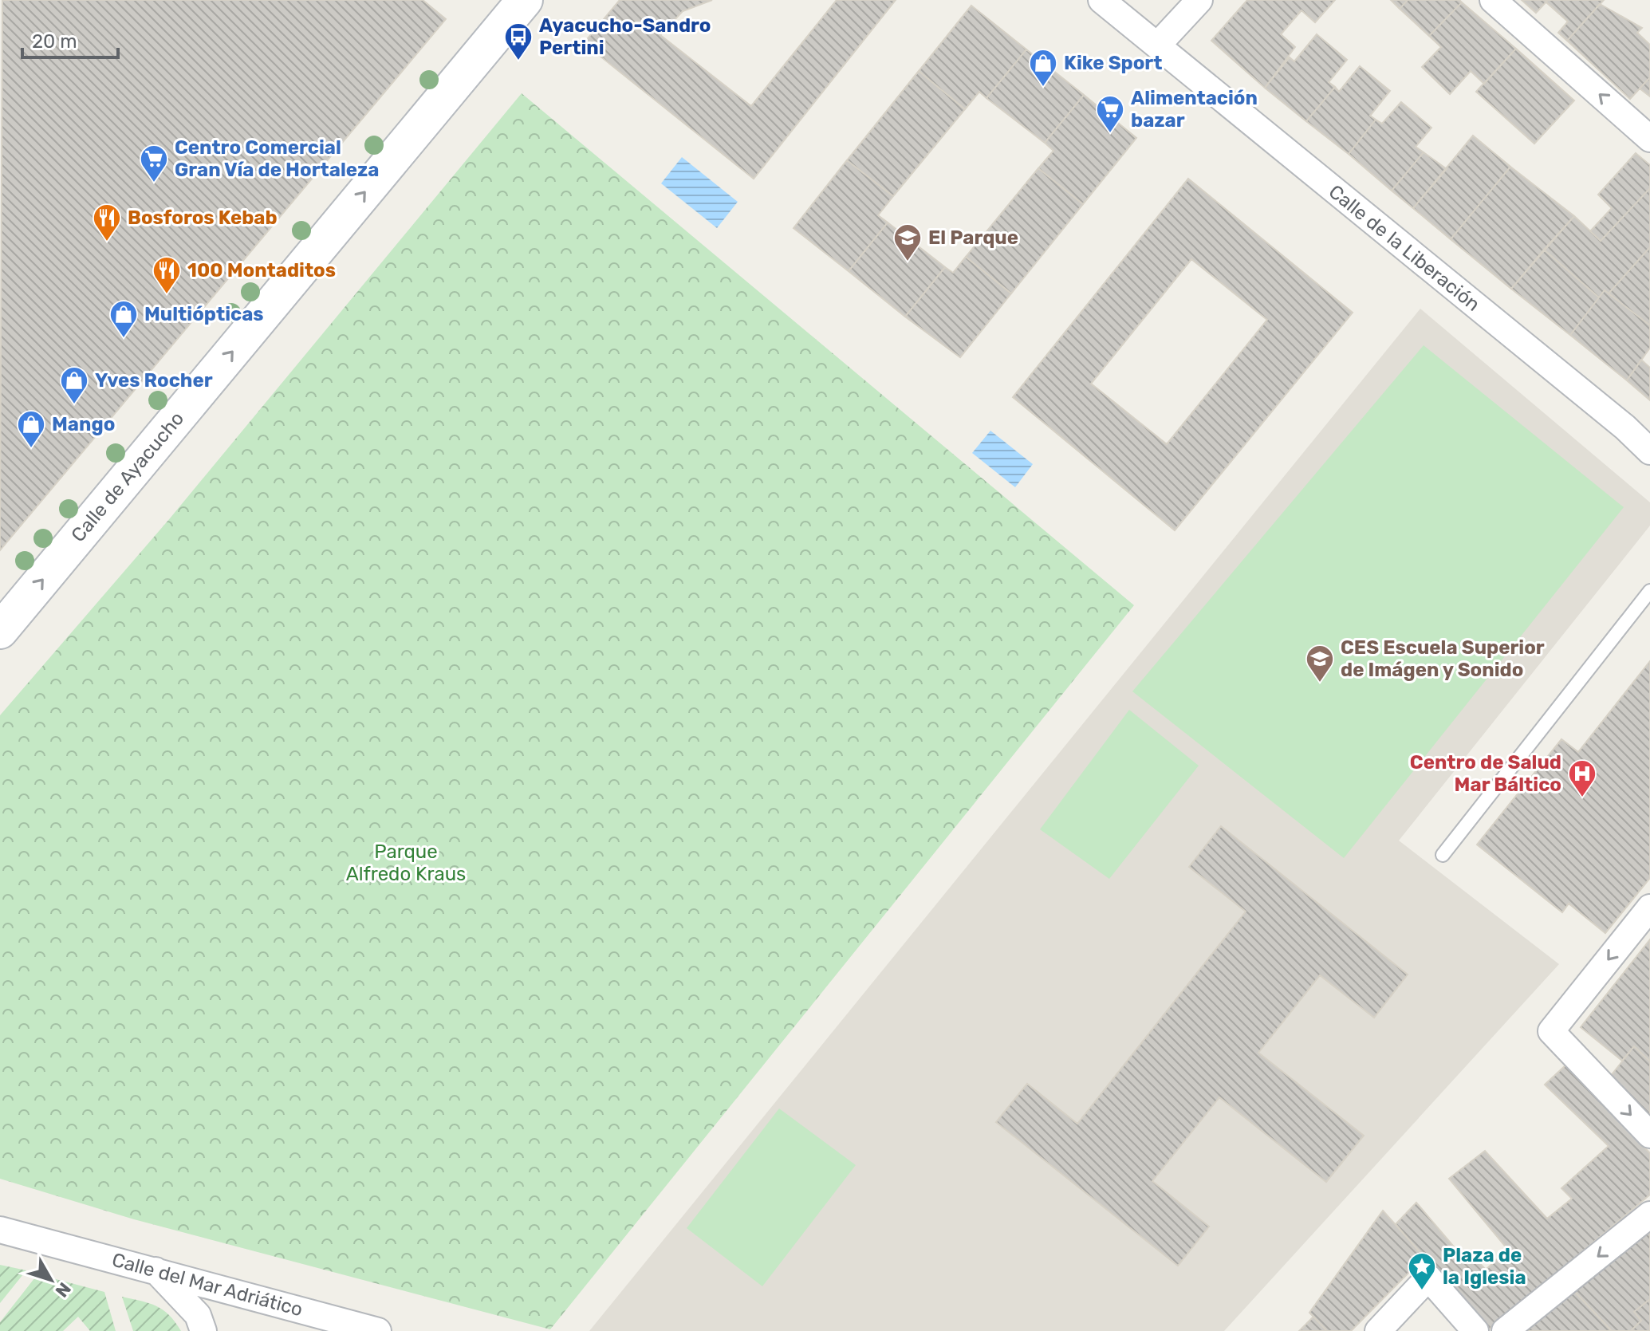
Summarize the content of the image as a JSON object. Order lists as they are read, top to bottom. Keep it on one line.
{"streets":{"main road":["Calle de Ayacucho"],"street":["Calle de la Liberación","Calle del Mar Adriático"]},"one_way":["Calle de Ayacucho"],"parks":["Parque Alfredo Kraus"],"places":{"bus stop":["Ayacucho-Sandro Pertini"],"shop":["Kike Sport","Multiópticas","Yves Rocher","Mango"],"supermarket":["Alimentación bazar","Centro Comercial Gran Vía de Hortaleza"],"restaurant":["Bosforos Kebab","100 Montaditos"],"school or university":["El Parque","CES Escuela Superior de Imágen y Sonido"],"hospital":["Centro de Salud Mar Báltico"],"place":["Plaza de la Iglesia"]},"scale_bar":"20 m","north":"bottom right"}
